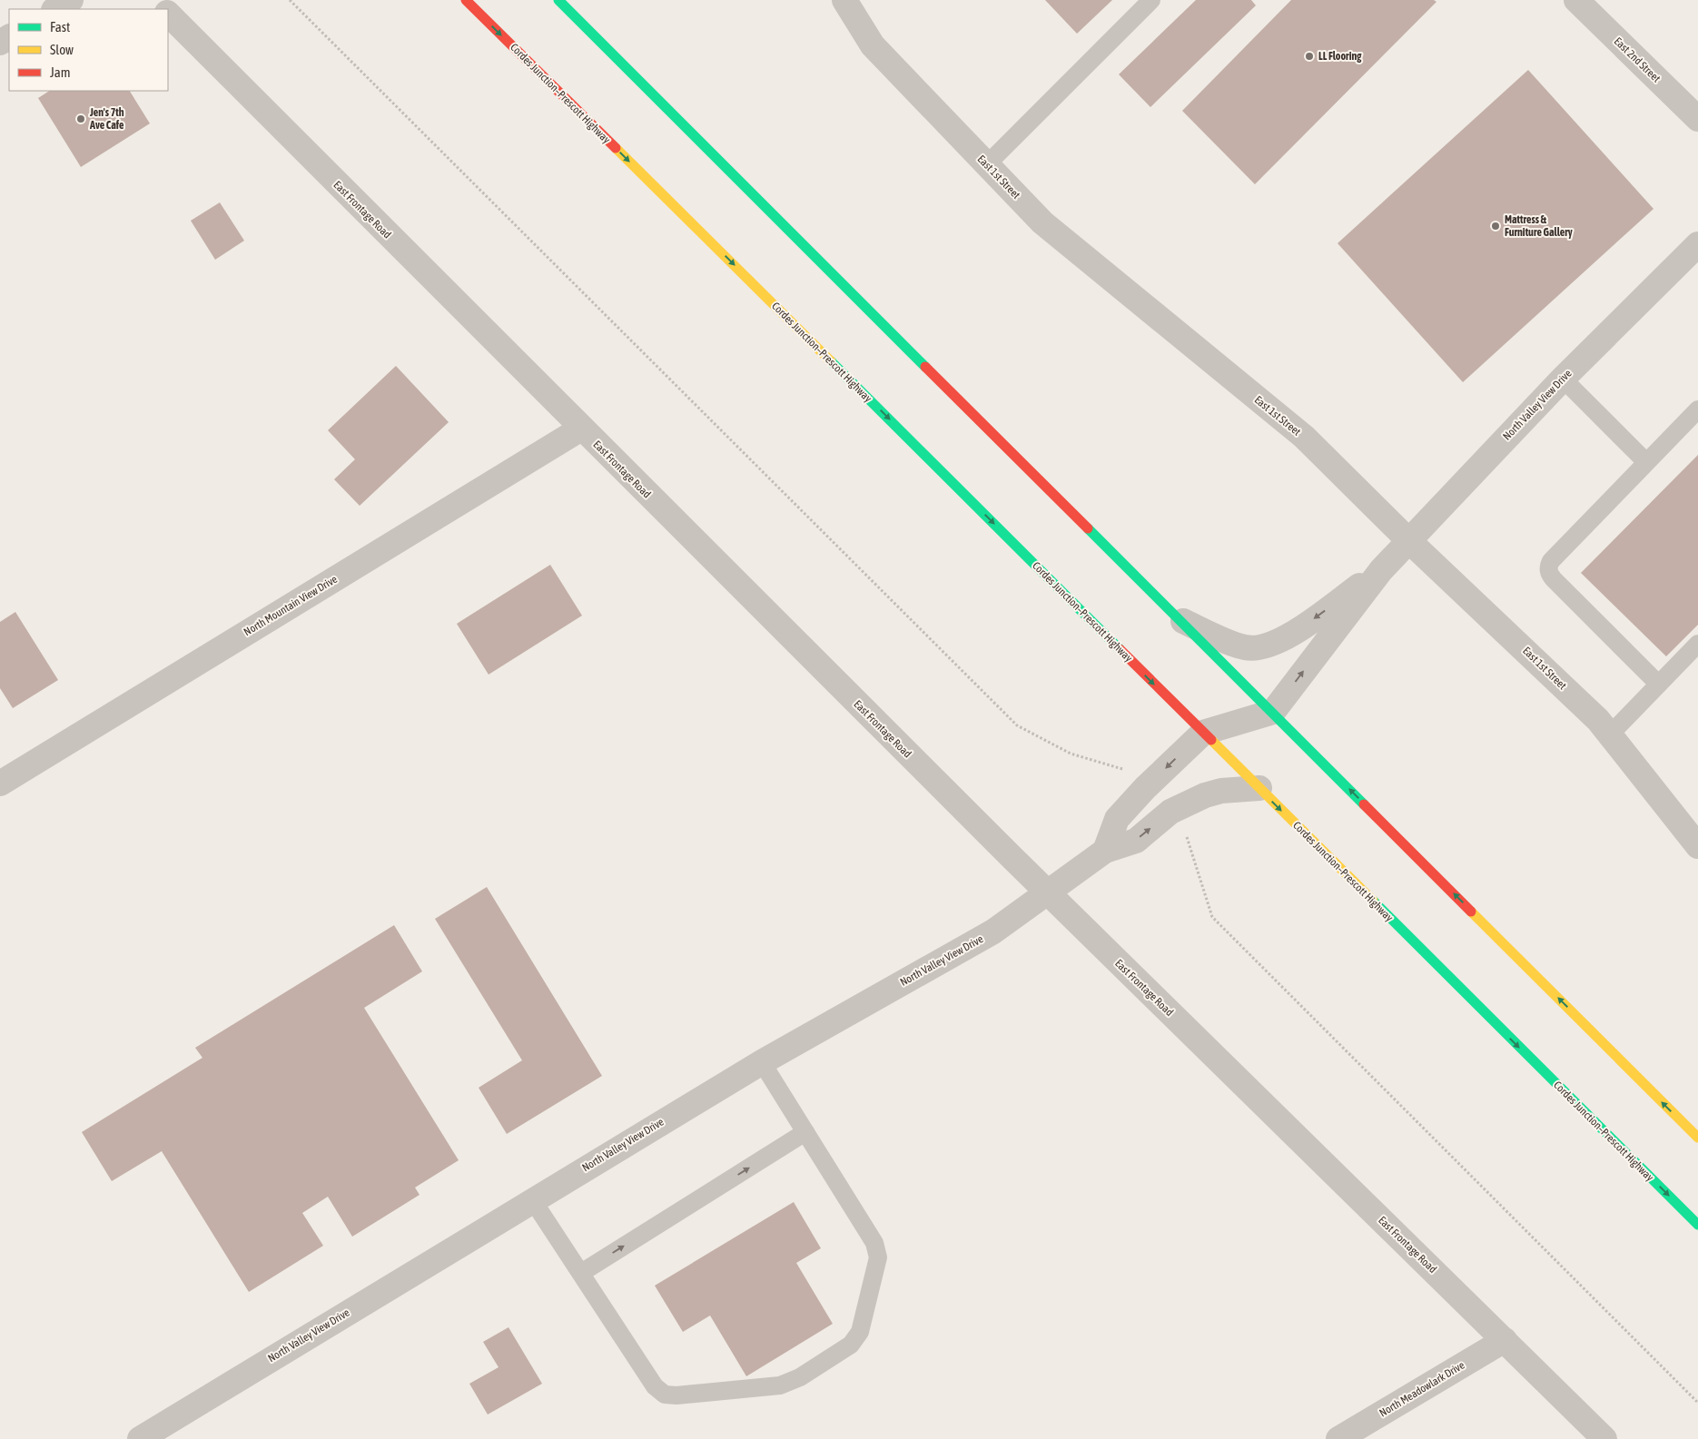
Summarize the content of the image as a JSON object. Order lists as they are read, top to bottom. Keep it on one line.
{"streets":{"main road":["Cordes Junction–Prescott Highway"],"street":["East 2nd Street","East 1st Street","East Frontage Road","North Valley View Drive","North Mountain View Drive","North Meadowlark Drive"]},"crossings":[["Cordes Junction–Prescott Highway","North Valley View Drive"],["East 1st Street","North Valley View Drive"],["East Frontage Road","North Valley View Drive"],["East Frontage Road","North Mountain View Drive"],["East Frontage Road","North Meadowlark Drive"]],"places":["LL Flooring","Jen's 7th Ave Cafe","Mattress & Furniture Gallery"],"legend":["Fast","Slow","Jam"]}
